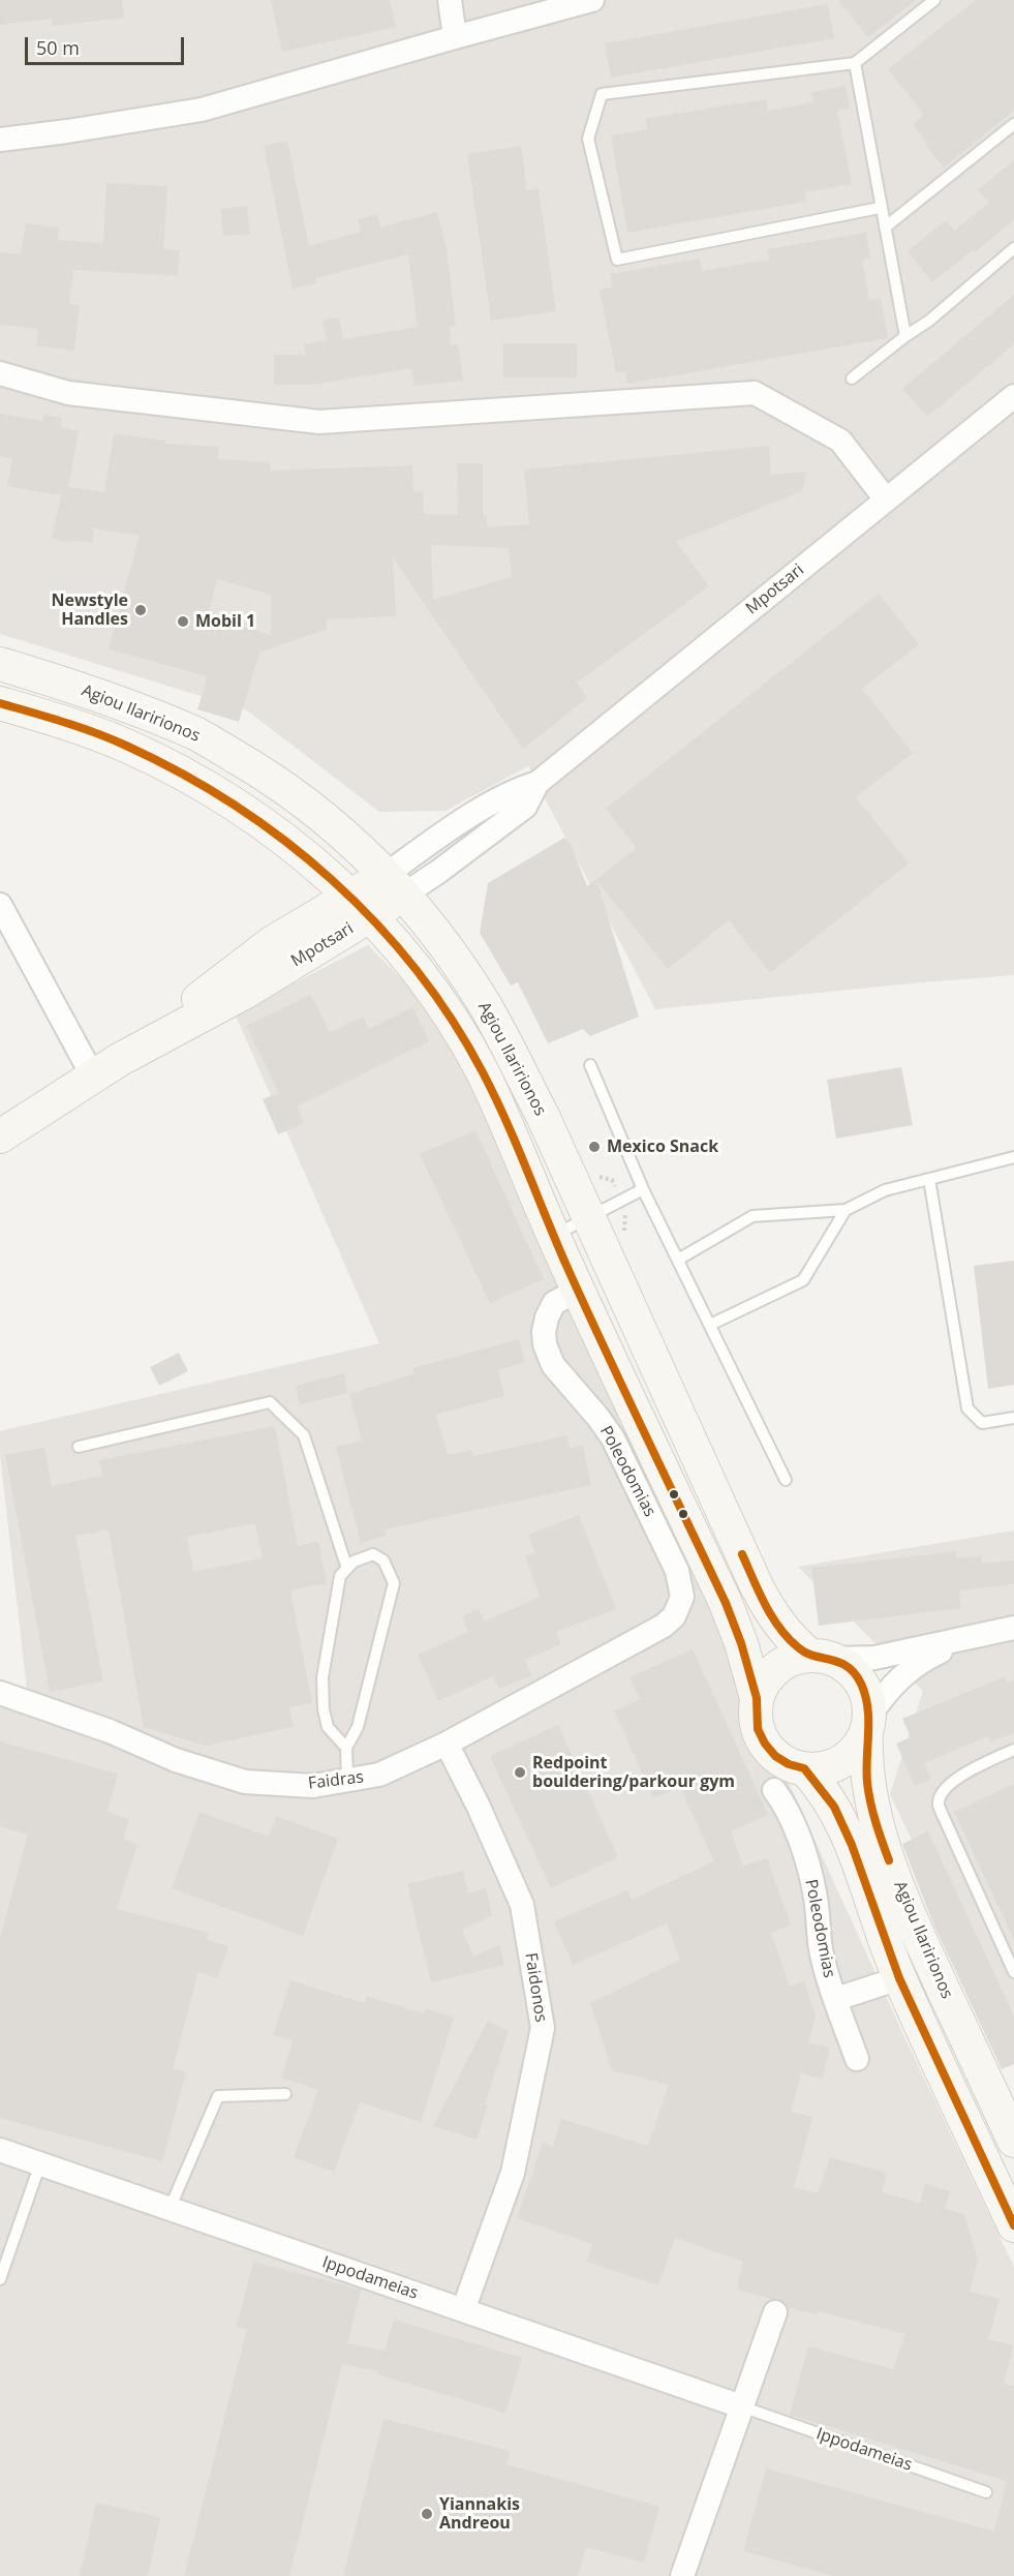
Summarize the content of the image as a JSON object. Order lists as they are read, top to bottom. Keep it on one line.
{"streets":{"main road":["Mpotsari","Agiou Ilaririonos"],"street":["Poleodomias","Faidras","Faidonos","Ippodameias"]},"crossings":[["Mpotsari","Agiou Ilaririonos"],["Agiou Ilaririonos","Poleodomias"],["Poleodomias","Faidras"],["Faidras","Faidonos"],["Faidonos","Ippodameias"]],"places":["Newstyle Handles","Mobil 1","Mexico Snack","Redpoint bouldering/parkour gym","Yiannakis Andreou"],"scale_bar":"50 m"}
